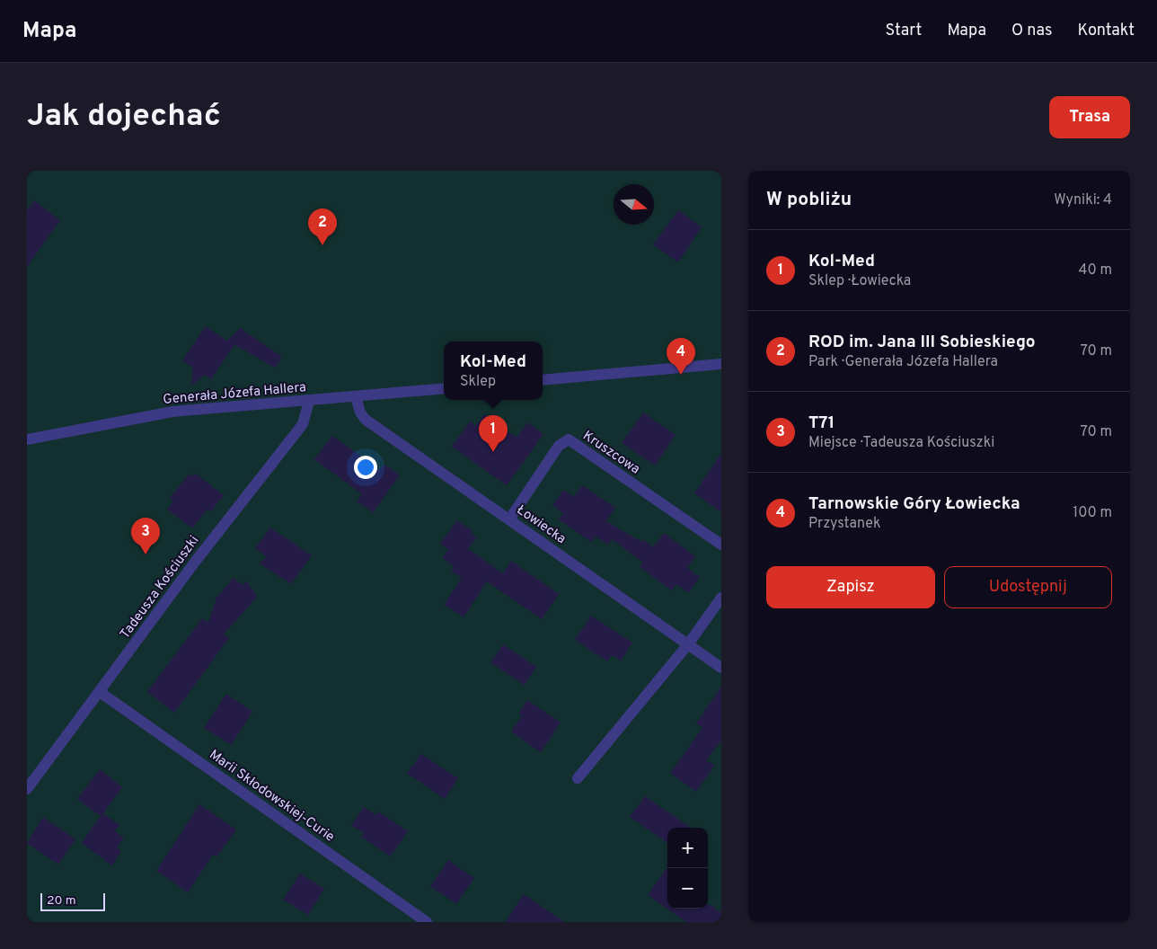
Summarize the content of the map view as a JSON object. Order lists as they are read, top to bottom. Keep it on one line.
{"streets":{"street":["Generała Józefa Hallera","Kruszcowa","Łowiecka","Tadeusza Kościuszki","Marii Skłodowskiej-Curie"]},"crossings":[["Generała Józefa Hallera","Łowiecka"],["Generała Józefa Hallera","Tadeusza Kościuszki"],["Kruszcowa","Łowiecka"],["Tadeusza Kościuszki","Marii Skłodowskiej-Curie"]],"scale_bar":"20 m","north":"right","page":{"header":"Mapa","nav":["Start","Mapa","O nas","Kontakt"],"buttons":["Trasa",["Zapisz","Udostępnij"]],"title":"Jak dojechać","heading":["W pobliżu","Wyniki: 4"],"pins":["2","4","1","3"],"list":[{"mark":"1","name":"Kol-Med","note":"Sklep · Łowiecka","value":"40 m"},{"mark":"2","name":"ROD im. Jana III Sobieskiego","note":"Park · Generała Józefa Hallera","value":"70 m"},{"mark":"3","name":"T71","note":"Miejsce · Tadeusza Kościuszki","value":"70 m"},{"mark":"4","name":"Tarnowskie Góry Łowiecka","note":"Przystanek","value":"100 m"}],"popup":["Kol-Med","Sklep"],"map_buttons":["+","−"],"scale":"20 m"}}
